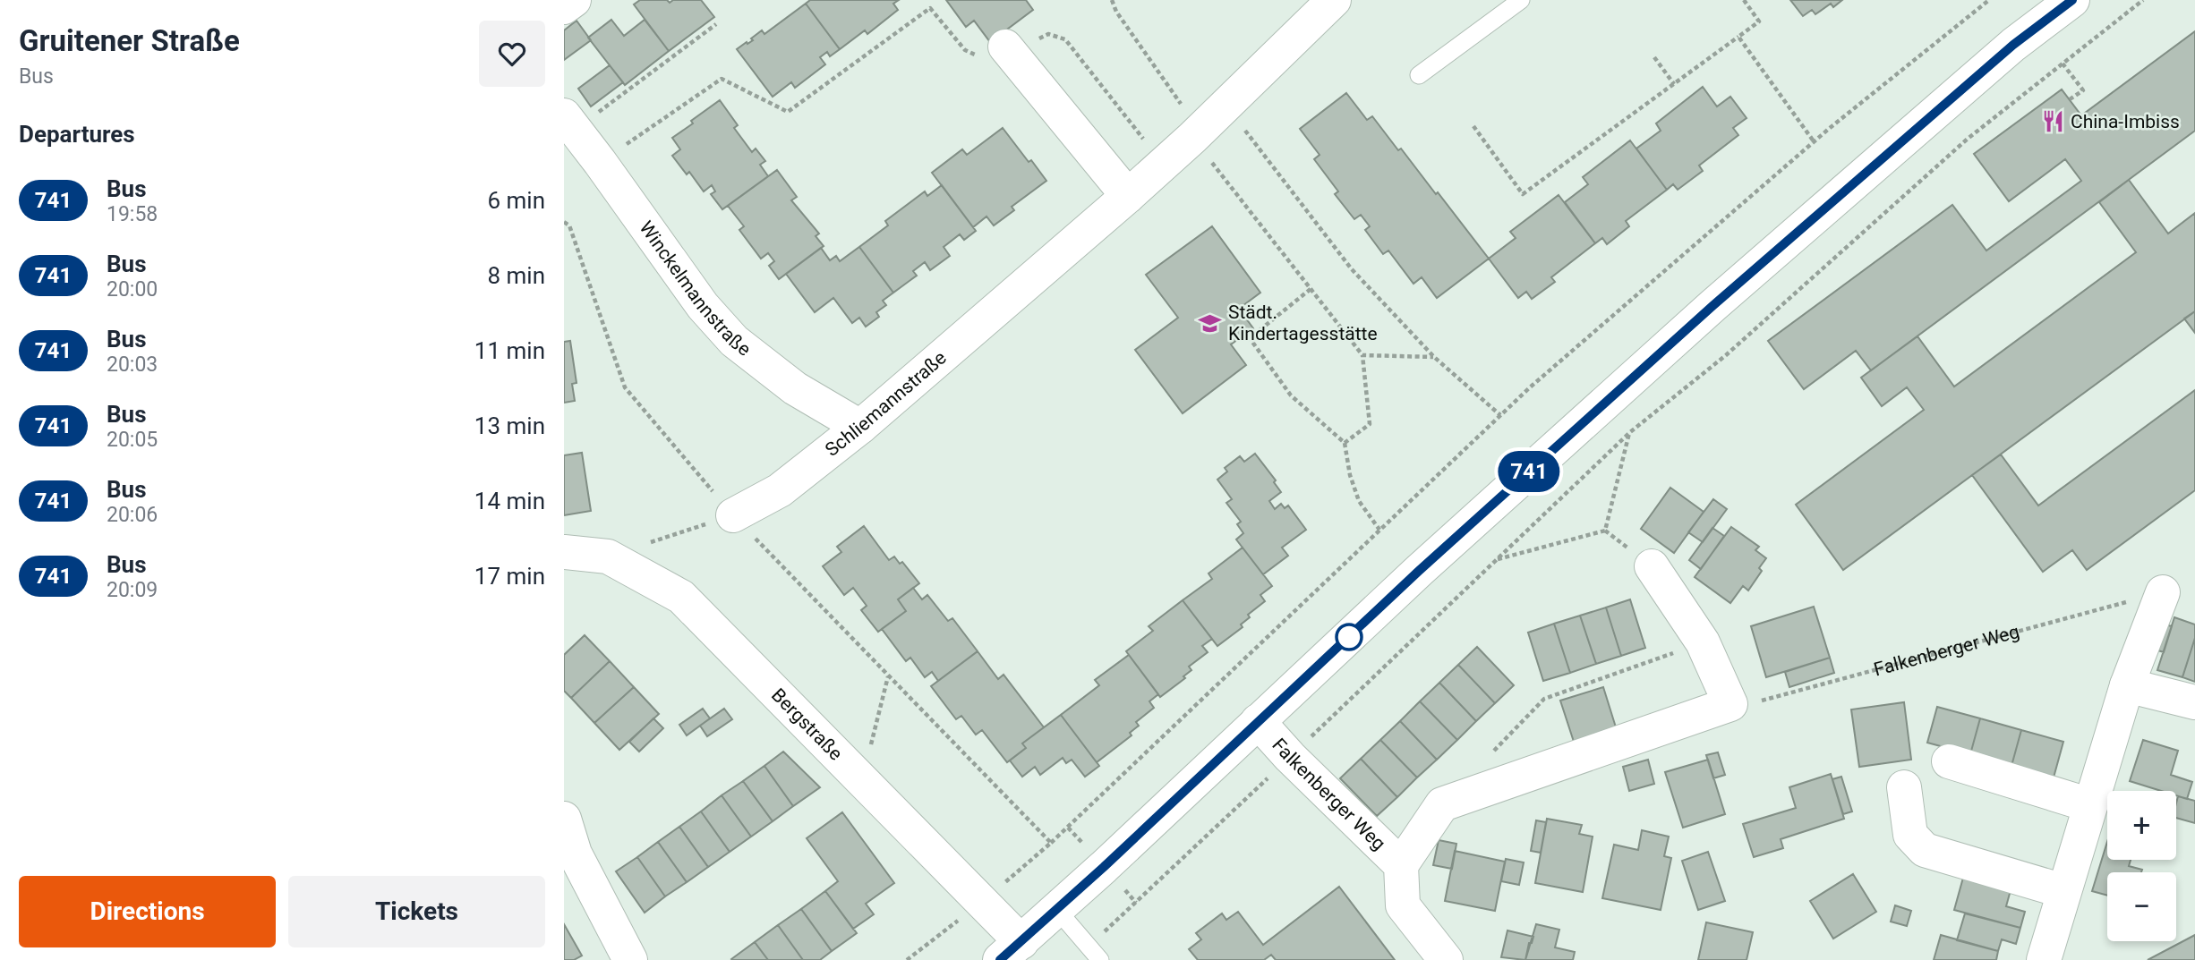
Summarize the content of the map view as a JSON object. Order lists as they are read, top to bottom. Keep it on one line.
{"streets":{"street":["Winckelmannstraße","Schliemannstraße","Falkenberger Weg","Bergstraße"]},"crossings":[["Winckelmannstraße","Schliemannstraße"]],"places":{"restaurant":["China-Imbiss"],"school or university":["Städt. Kindertagesstätte"]},"lines":["bus line 741"],"page":{"heading":[["Gruitener Straße","Bus"],"Departures"],"on_map":"741","list":[{"mark":"741","name":"Bus","note":"19:58","value":"6 min"},{"mark":"741","name":"Bus","note":"20:00","value":"8 min"},{"mark":"741","name":"Bus","note":"20:03","value":"11 min"},{"mark":"741","name":"Bus","note":"20:05","value":"13 min"},{"mark":"741","name":"Bus","note":"20:06","value":"14 min"},{"mark":"741","name":"Bus","note":"20:09","value":"17 min"}],"map_buttons":["+","−"],"buttons":["Directions","Tickets"]}}
